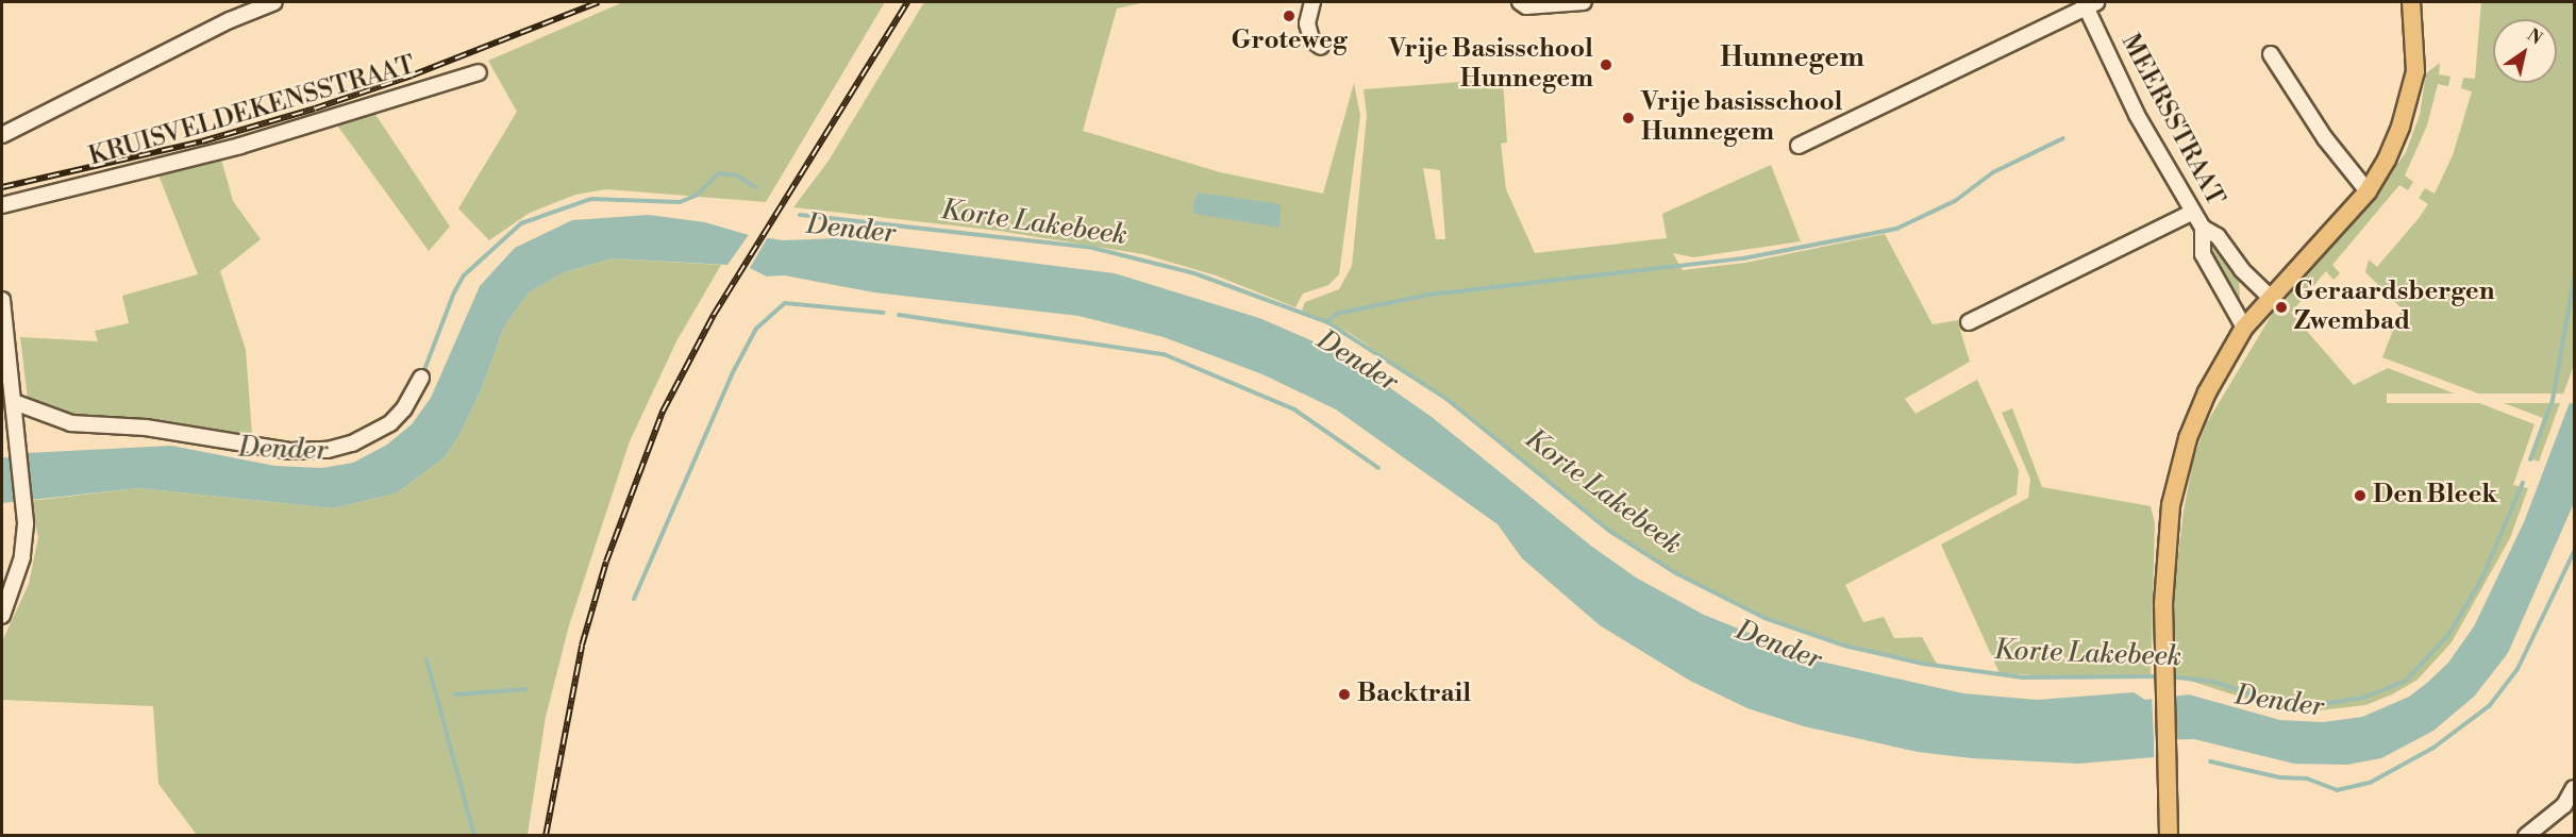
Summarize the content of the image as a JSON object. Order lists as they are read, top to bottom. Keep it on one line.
{"streets":{"street":["KRUISVELDEKENSSTRAAT","MEERSSTRAAT"]},"districts":["Hunnegem"],"water":["Korte Lakebeek","Dender"],"places":["Groteweg","Vrije Basisschool Hunnegem","Vrije basisschool Hunnegem","Geraardsbergen Zwembad","Den Bleek","Backtrail"],"north":"top right"}
